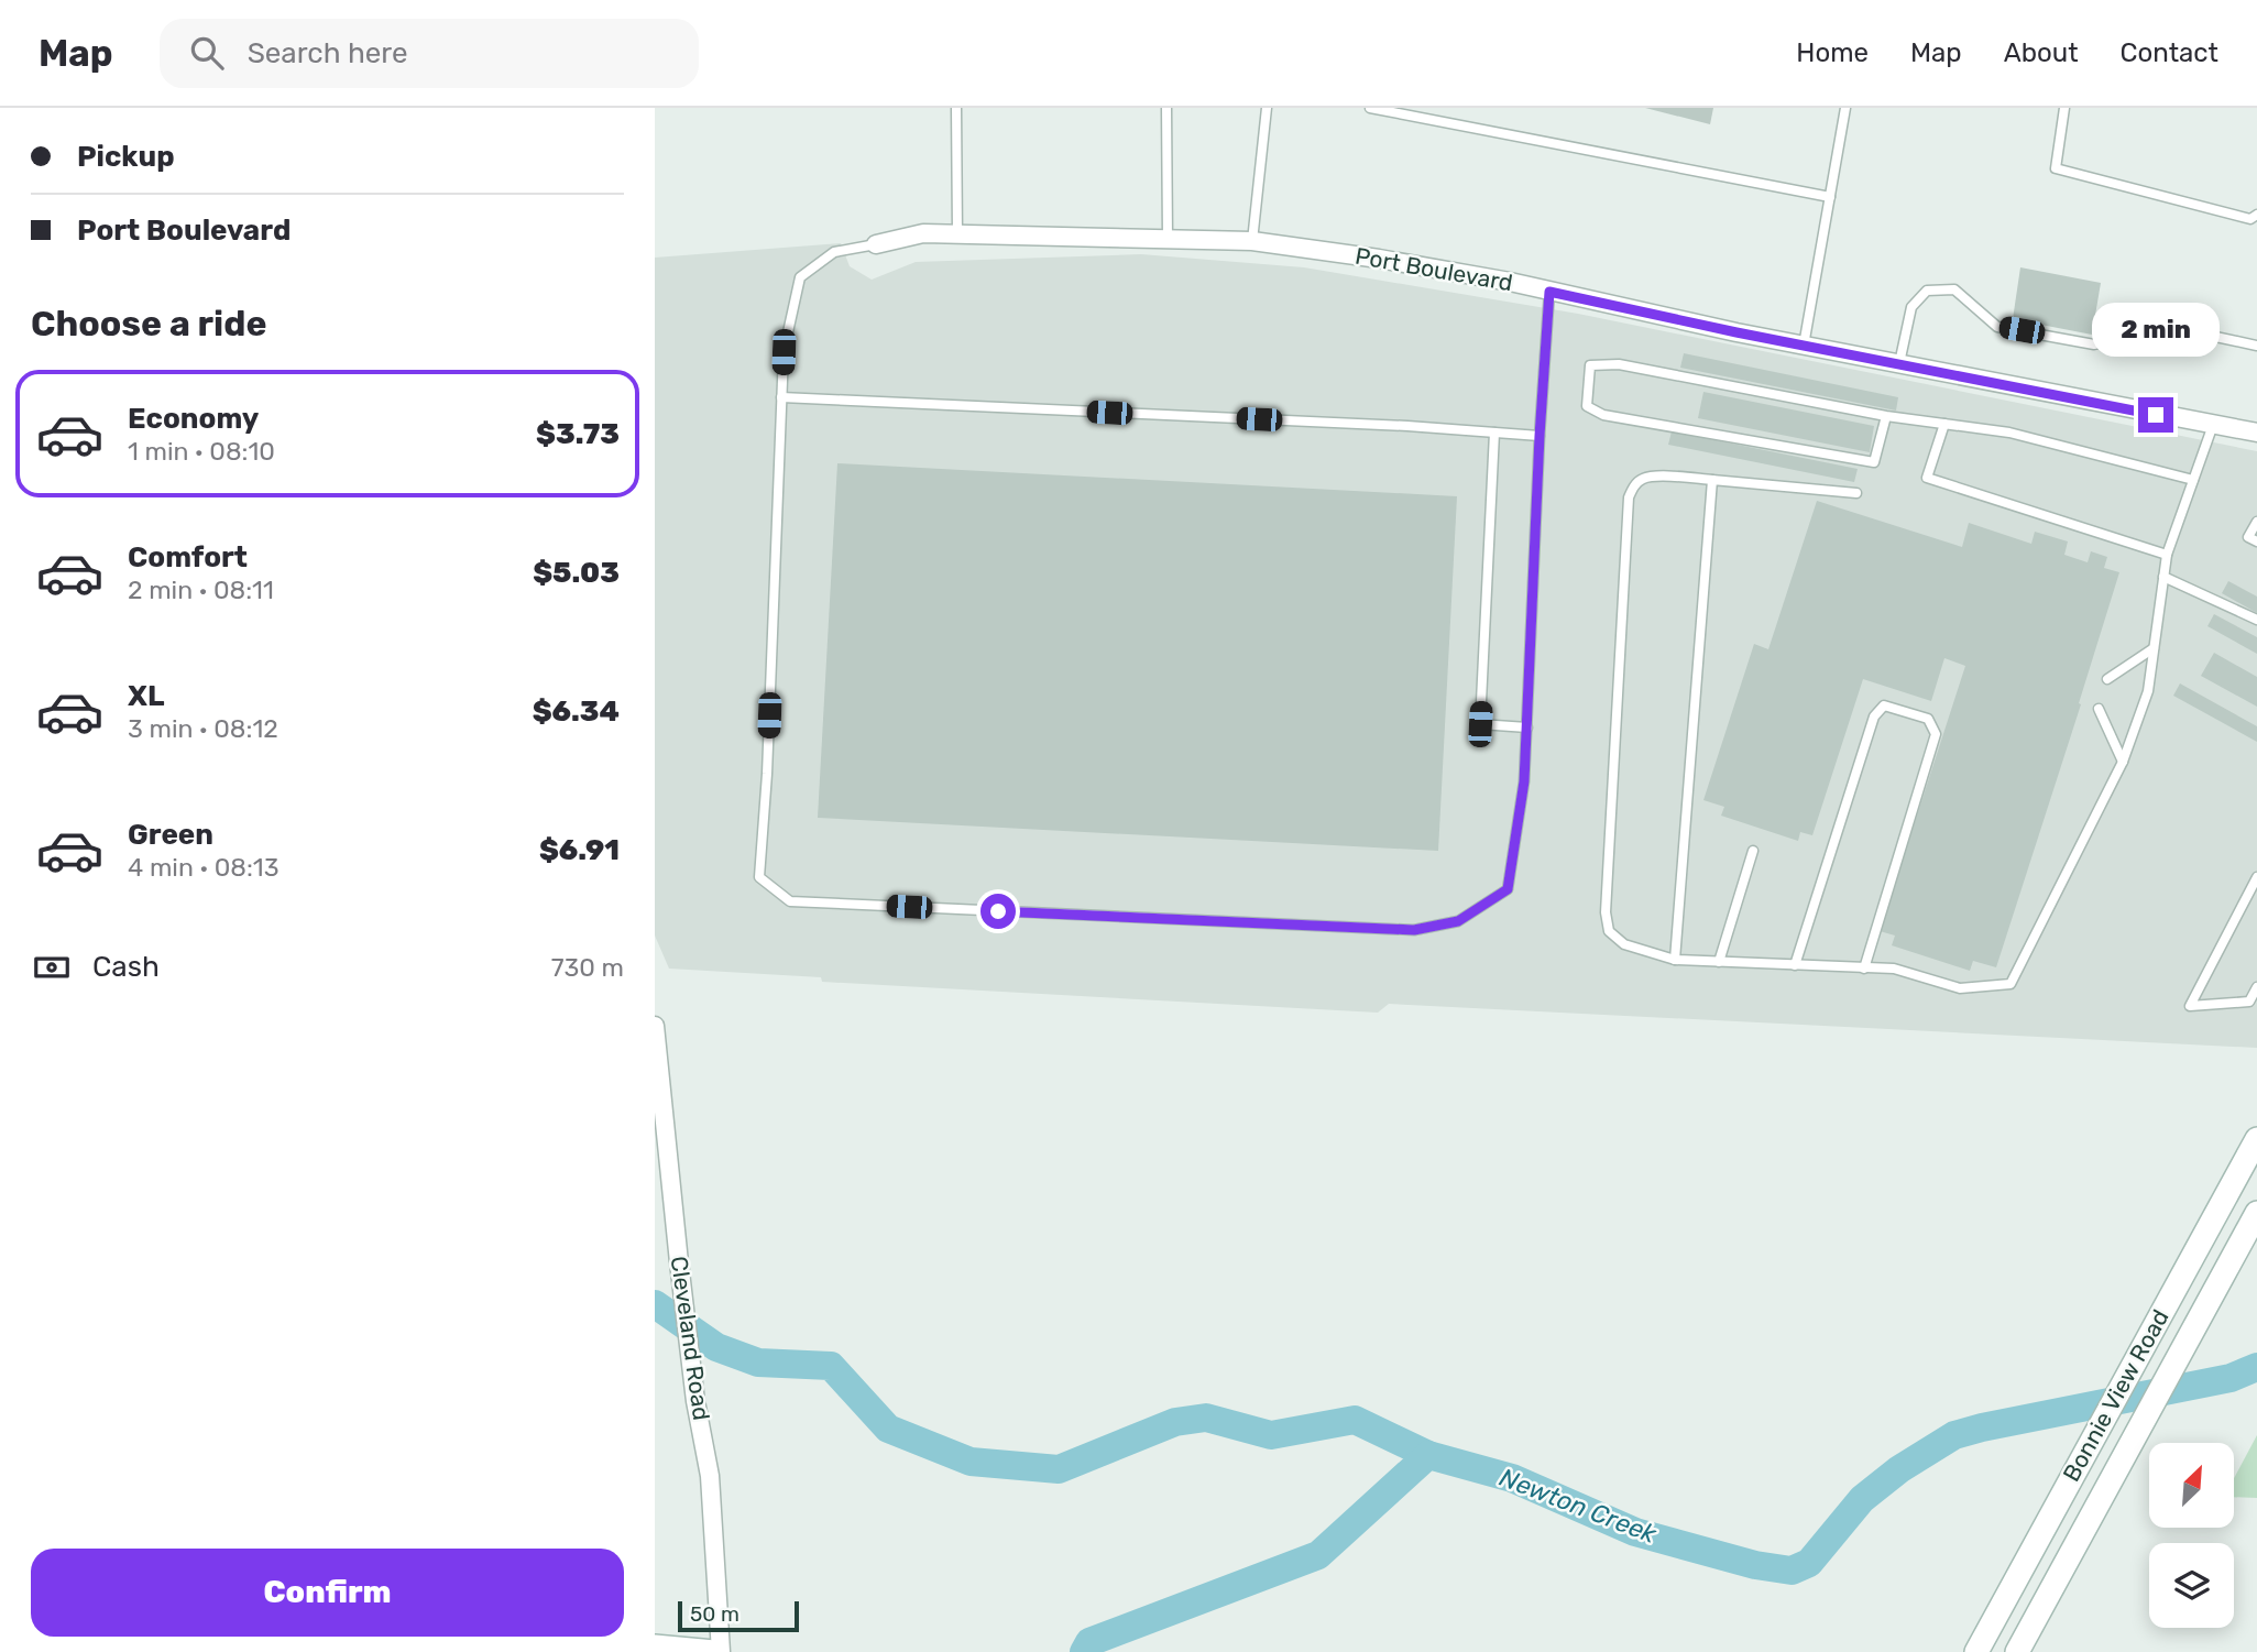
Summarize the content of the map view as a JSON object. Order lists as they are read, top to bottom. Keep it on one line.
{"streets":{"main road":["Bonnie View Road"],"street":["Port Boulevard","Cleveland Road"]},"water":["Newton Creek"],"scale_bar":"50 m","north":"top right","page":{"header":"Map","search":"Search here","nav":["Home","Map","About","Contact"],"banner":["Pickup","Port Boulevard"],"heading":"Choose a ride","bubble":"2 min","list":[{"name":"Economy","note":"1 min · 08:10","value":"$3.73"},{"name":"Comfort","note":"2 min · 08:11","value":"$5.03"},{"name":"XL","note":"3 min · 08:12","value":"$6.34"},{"name":"Green","note":"4 min · 08:13","value":"$6.91"}],"pay":["Cash","730 m"],"buttons":"Confirm","scale":"50 m"}}
